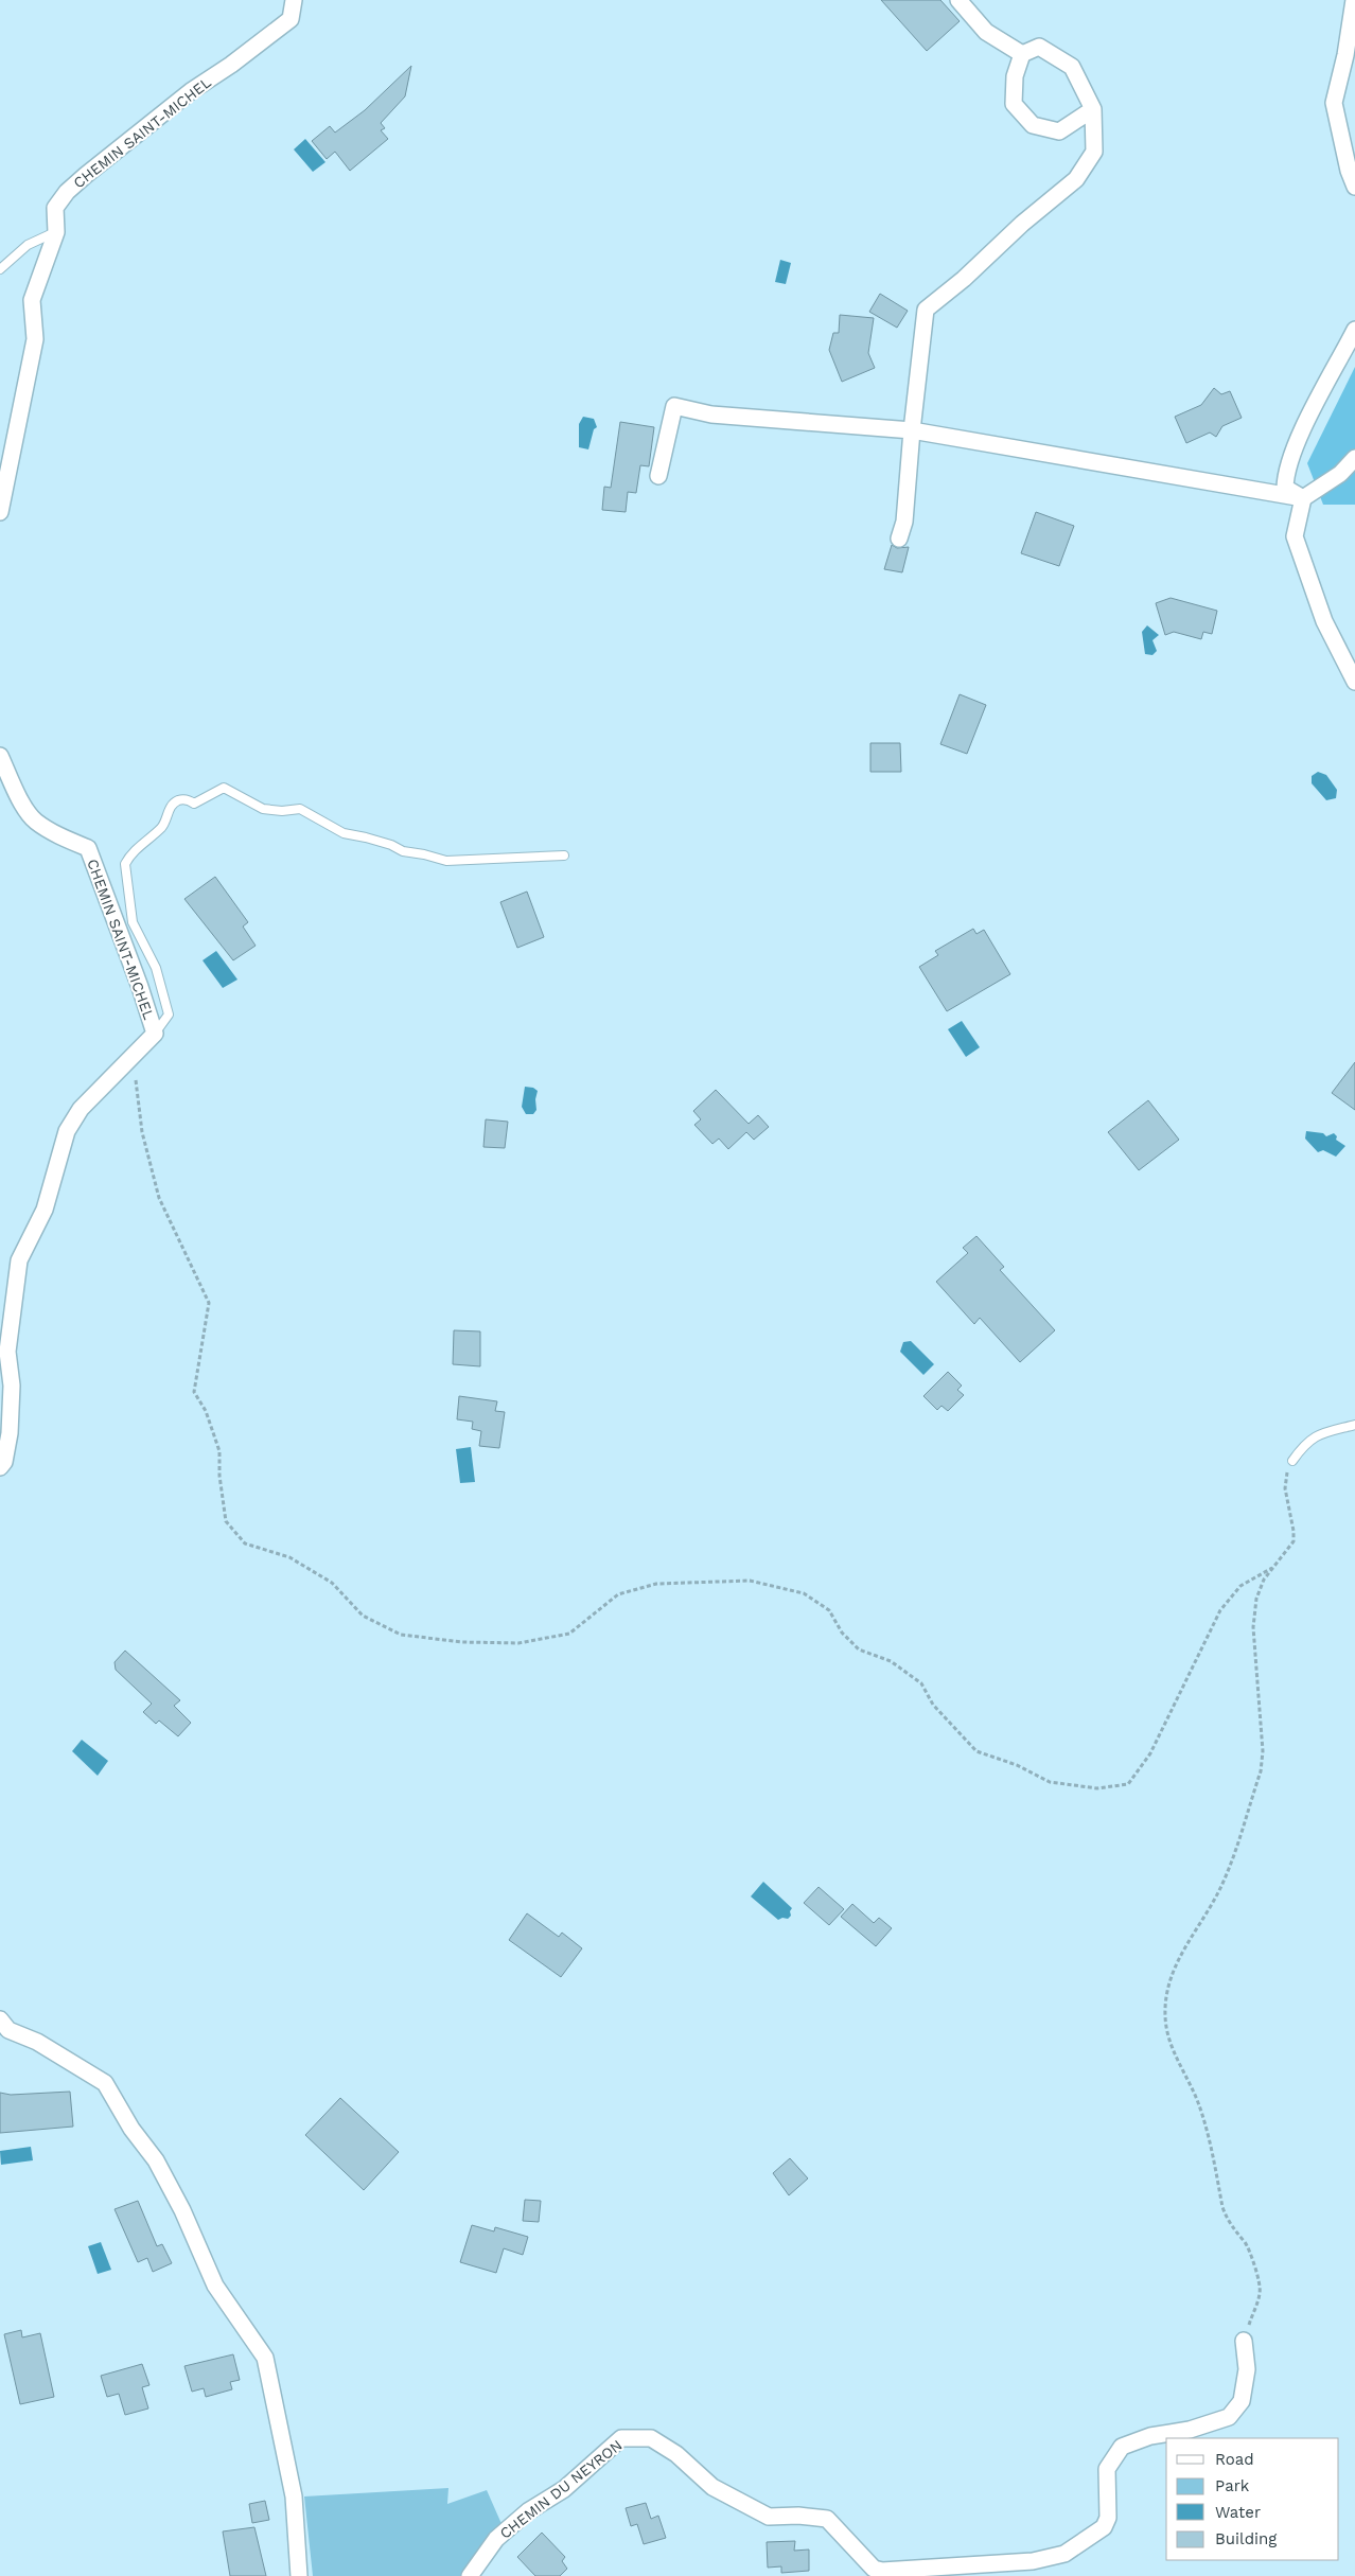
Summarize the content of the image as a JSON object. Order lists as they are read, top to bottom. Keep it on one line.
{"streets":{"street":["CHEMIN SAINT-MICHEL","CHEMIN DU NEYRON"]},"legend":["Road","Park","Water","Building"]}
